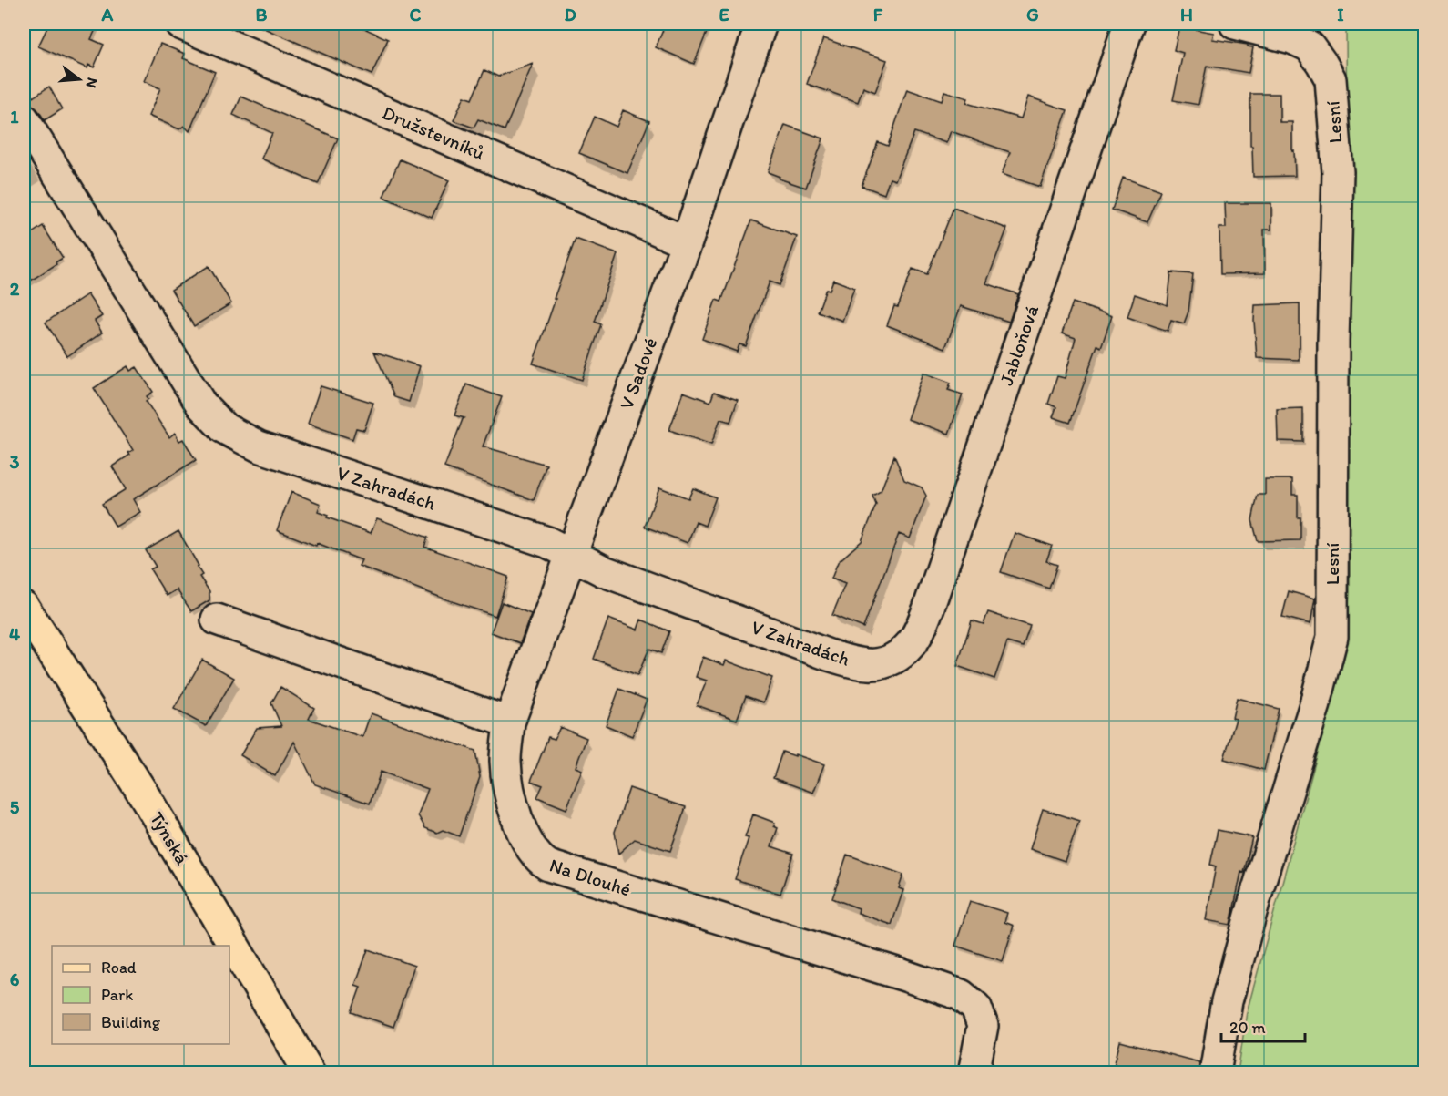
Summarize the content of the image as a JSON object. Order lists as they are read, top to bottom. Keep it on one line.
{"streets":{"main road":["Týnská"],"street":["Lesní","Družstevníků","Jabloňová","V Sadové","V Zahradách","Na Dlouhé"]},"crossings":[["Družstevníků","V Sadové"],["Jabloňová","V Zahradách"],["V Sadové","V Zahradách"],["V Sadové","Na Dlouhé"]],"legend":["Road","Park","Building"],"scale_bar":"20 m","north":"right","grid":{"columns":["A","B","C","D","E","F","G","H","I"],"rows":["1","2","3","4","5","6"]}}
